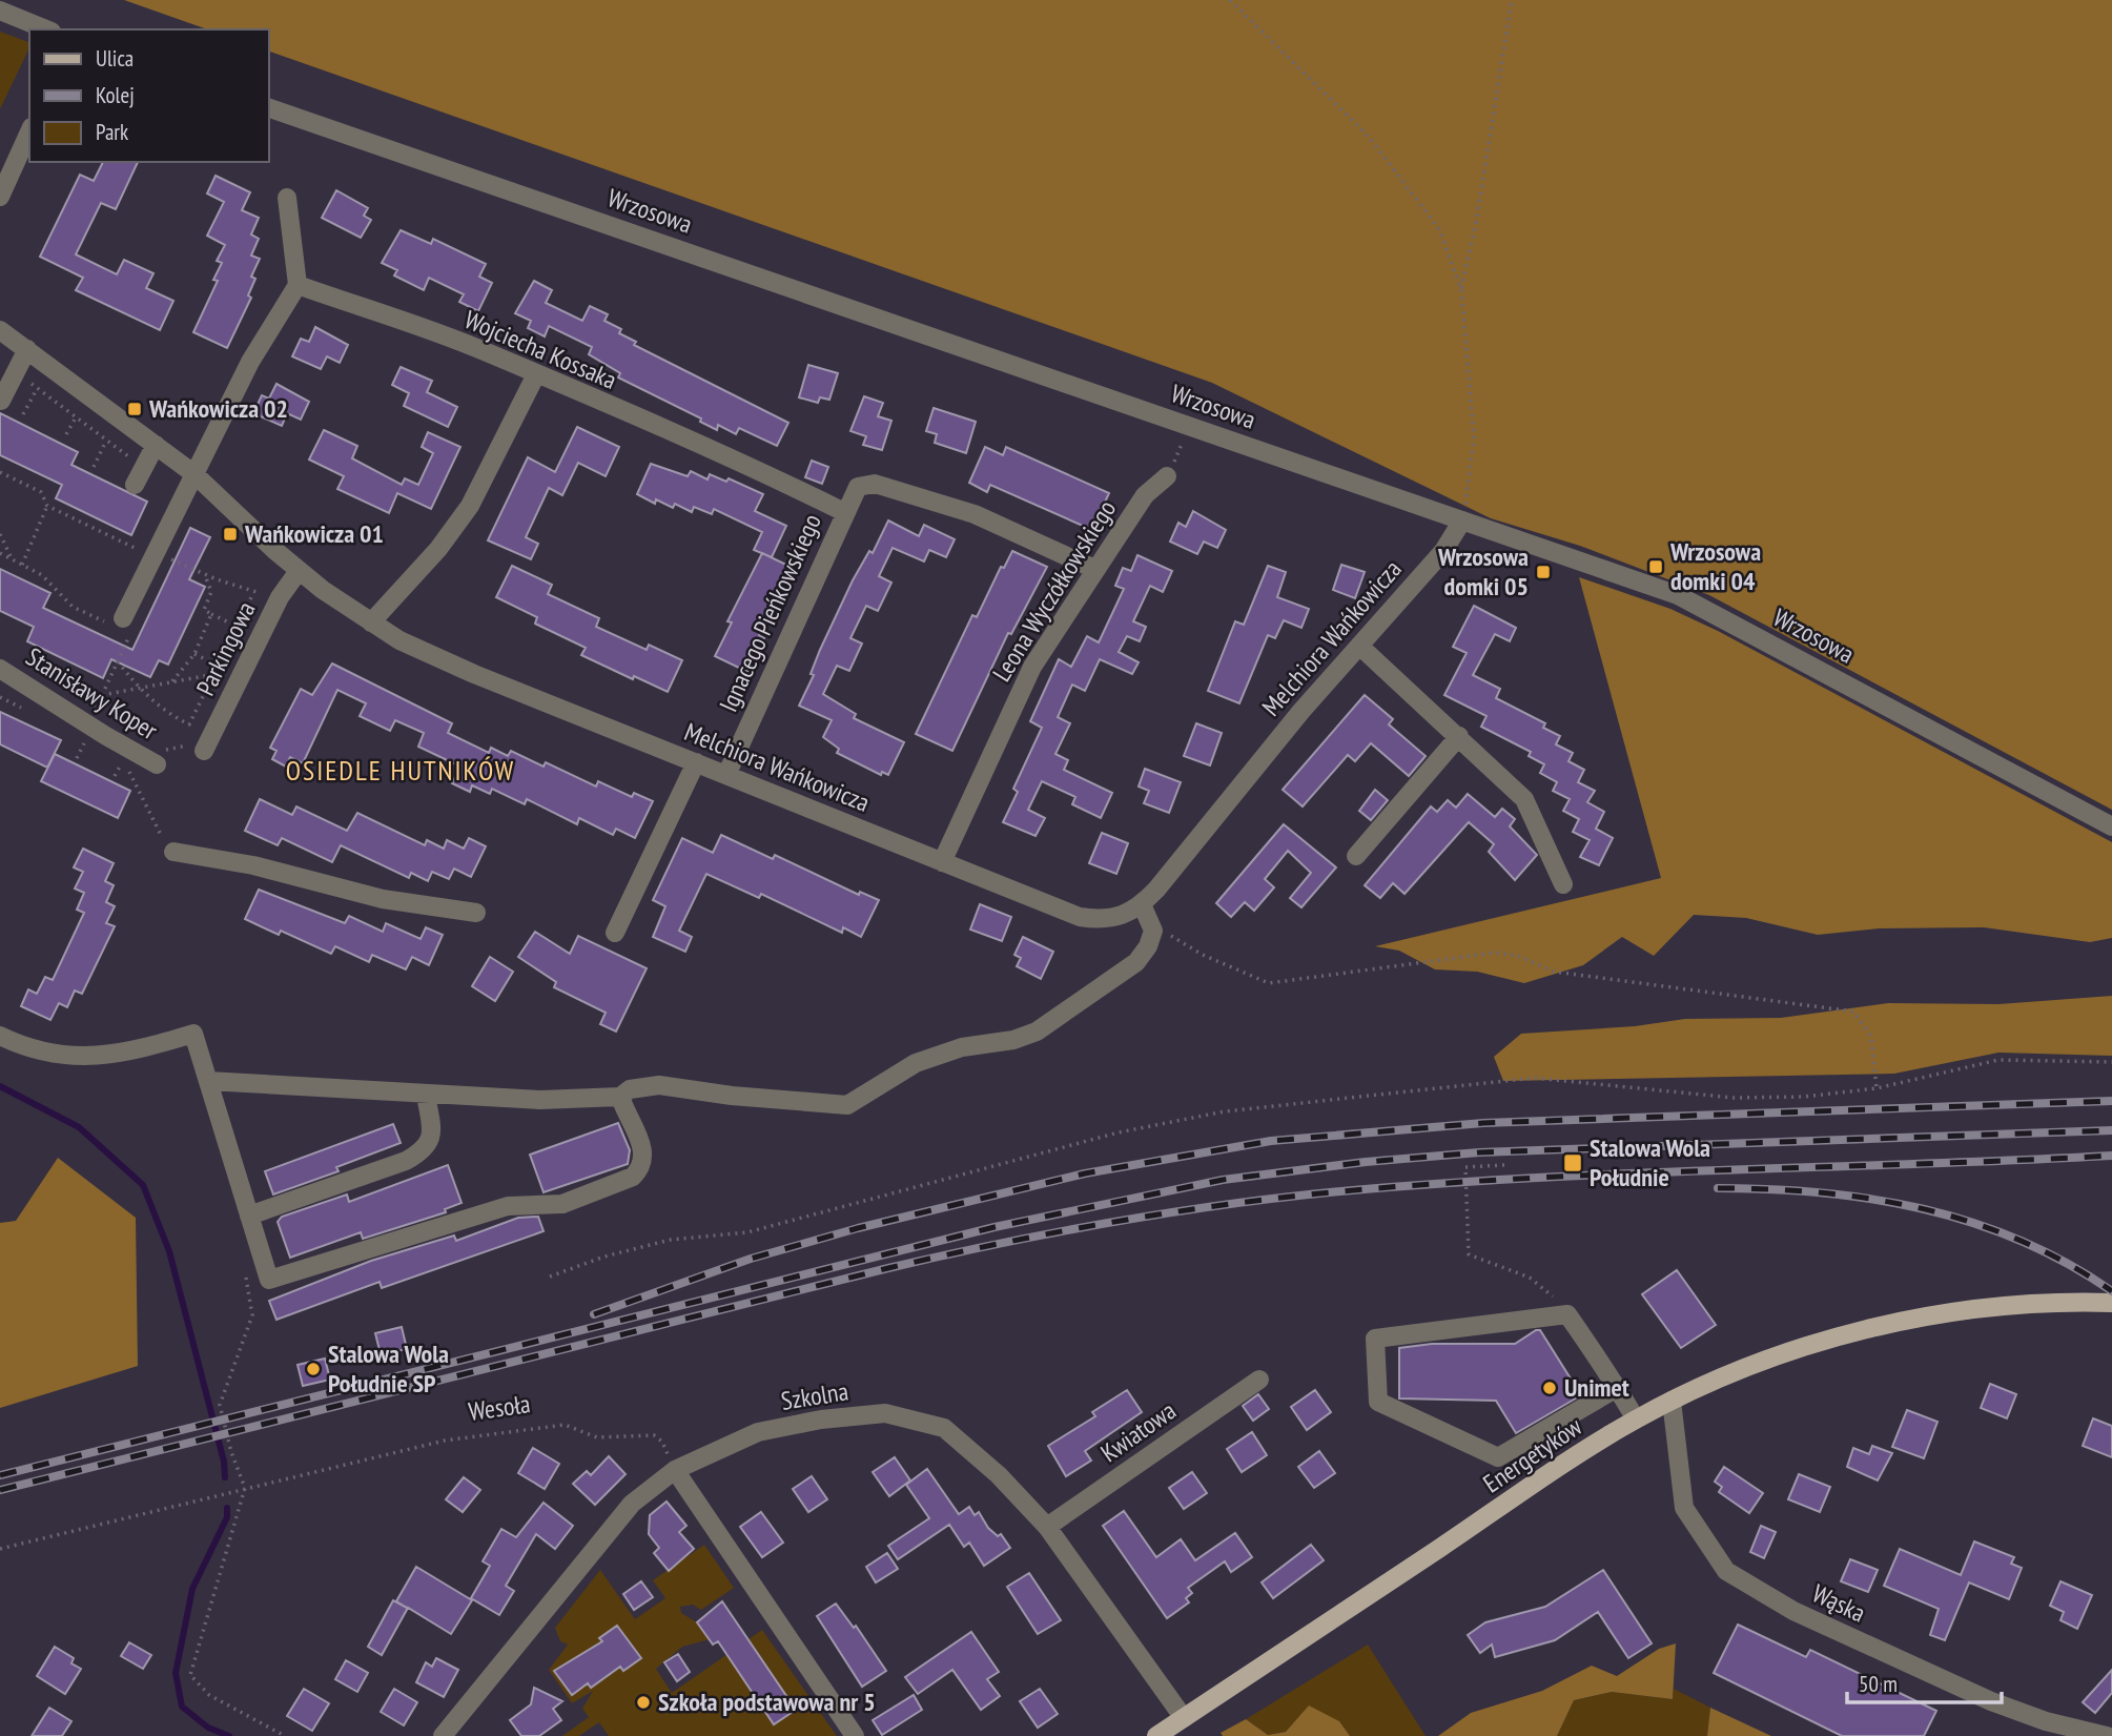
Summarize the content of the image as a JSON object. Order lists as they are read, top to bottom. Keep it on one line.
{"streets":{"main road":["Energetyków"],"street":["Wrzosowa","Wojciecha Kossaka","Leona Wyczółkowskiego","Ignacego Pieńkowskiego","Melchiora Wańkowicza","Parkingowa","Stanisławy Koper","Szkolna","Kwiatowa","Wąska"],"path":["Wesoła"]},"crossings":[["Wrzosowa","Melchiora Wańkowicza"],["Wojciecha Kossaka","Ignacego Pieńkowskiego"],["Leona Wyczółkowskiego","Melchiora Wańkowicza"],["Ignacego Pieńkowskiego","Melchiora Wańkowicza"],["Melchiora Wańkowicza","Parkingowa"],["Szkolna","Wesoła"],["Szkolna","Kwiatowa"],["Szkolna","Energetyków"],["Energetyków","Wąska"]],"districts":["OSIEDLE HUTNIKÓW"],"places":{"transit":["Wańkowicza 02","Wańkowicza 01","Wrzosowa domki 04","Wrzosowa domki 05","Stalowa Wola Południe"],"other":["Stalowa Wola Południe SP","Unimet","Szkoła podstawowa nr 5"]},"legend":["Ulica","Kolej","Park"],"scale_bar":"50 m"}
